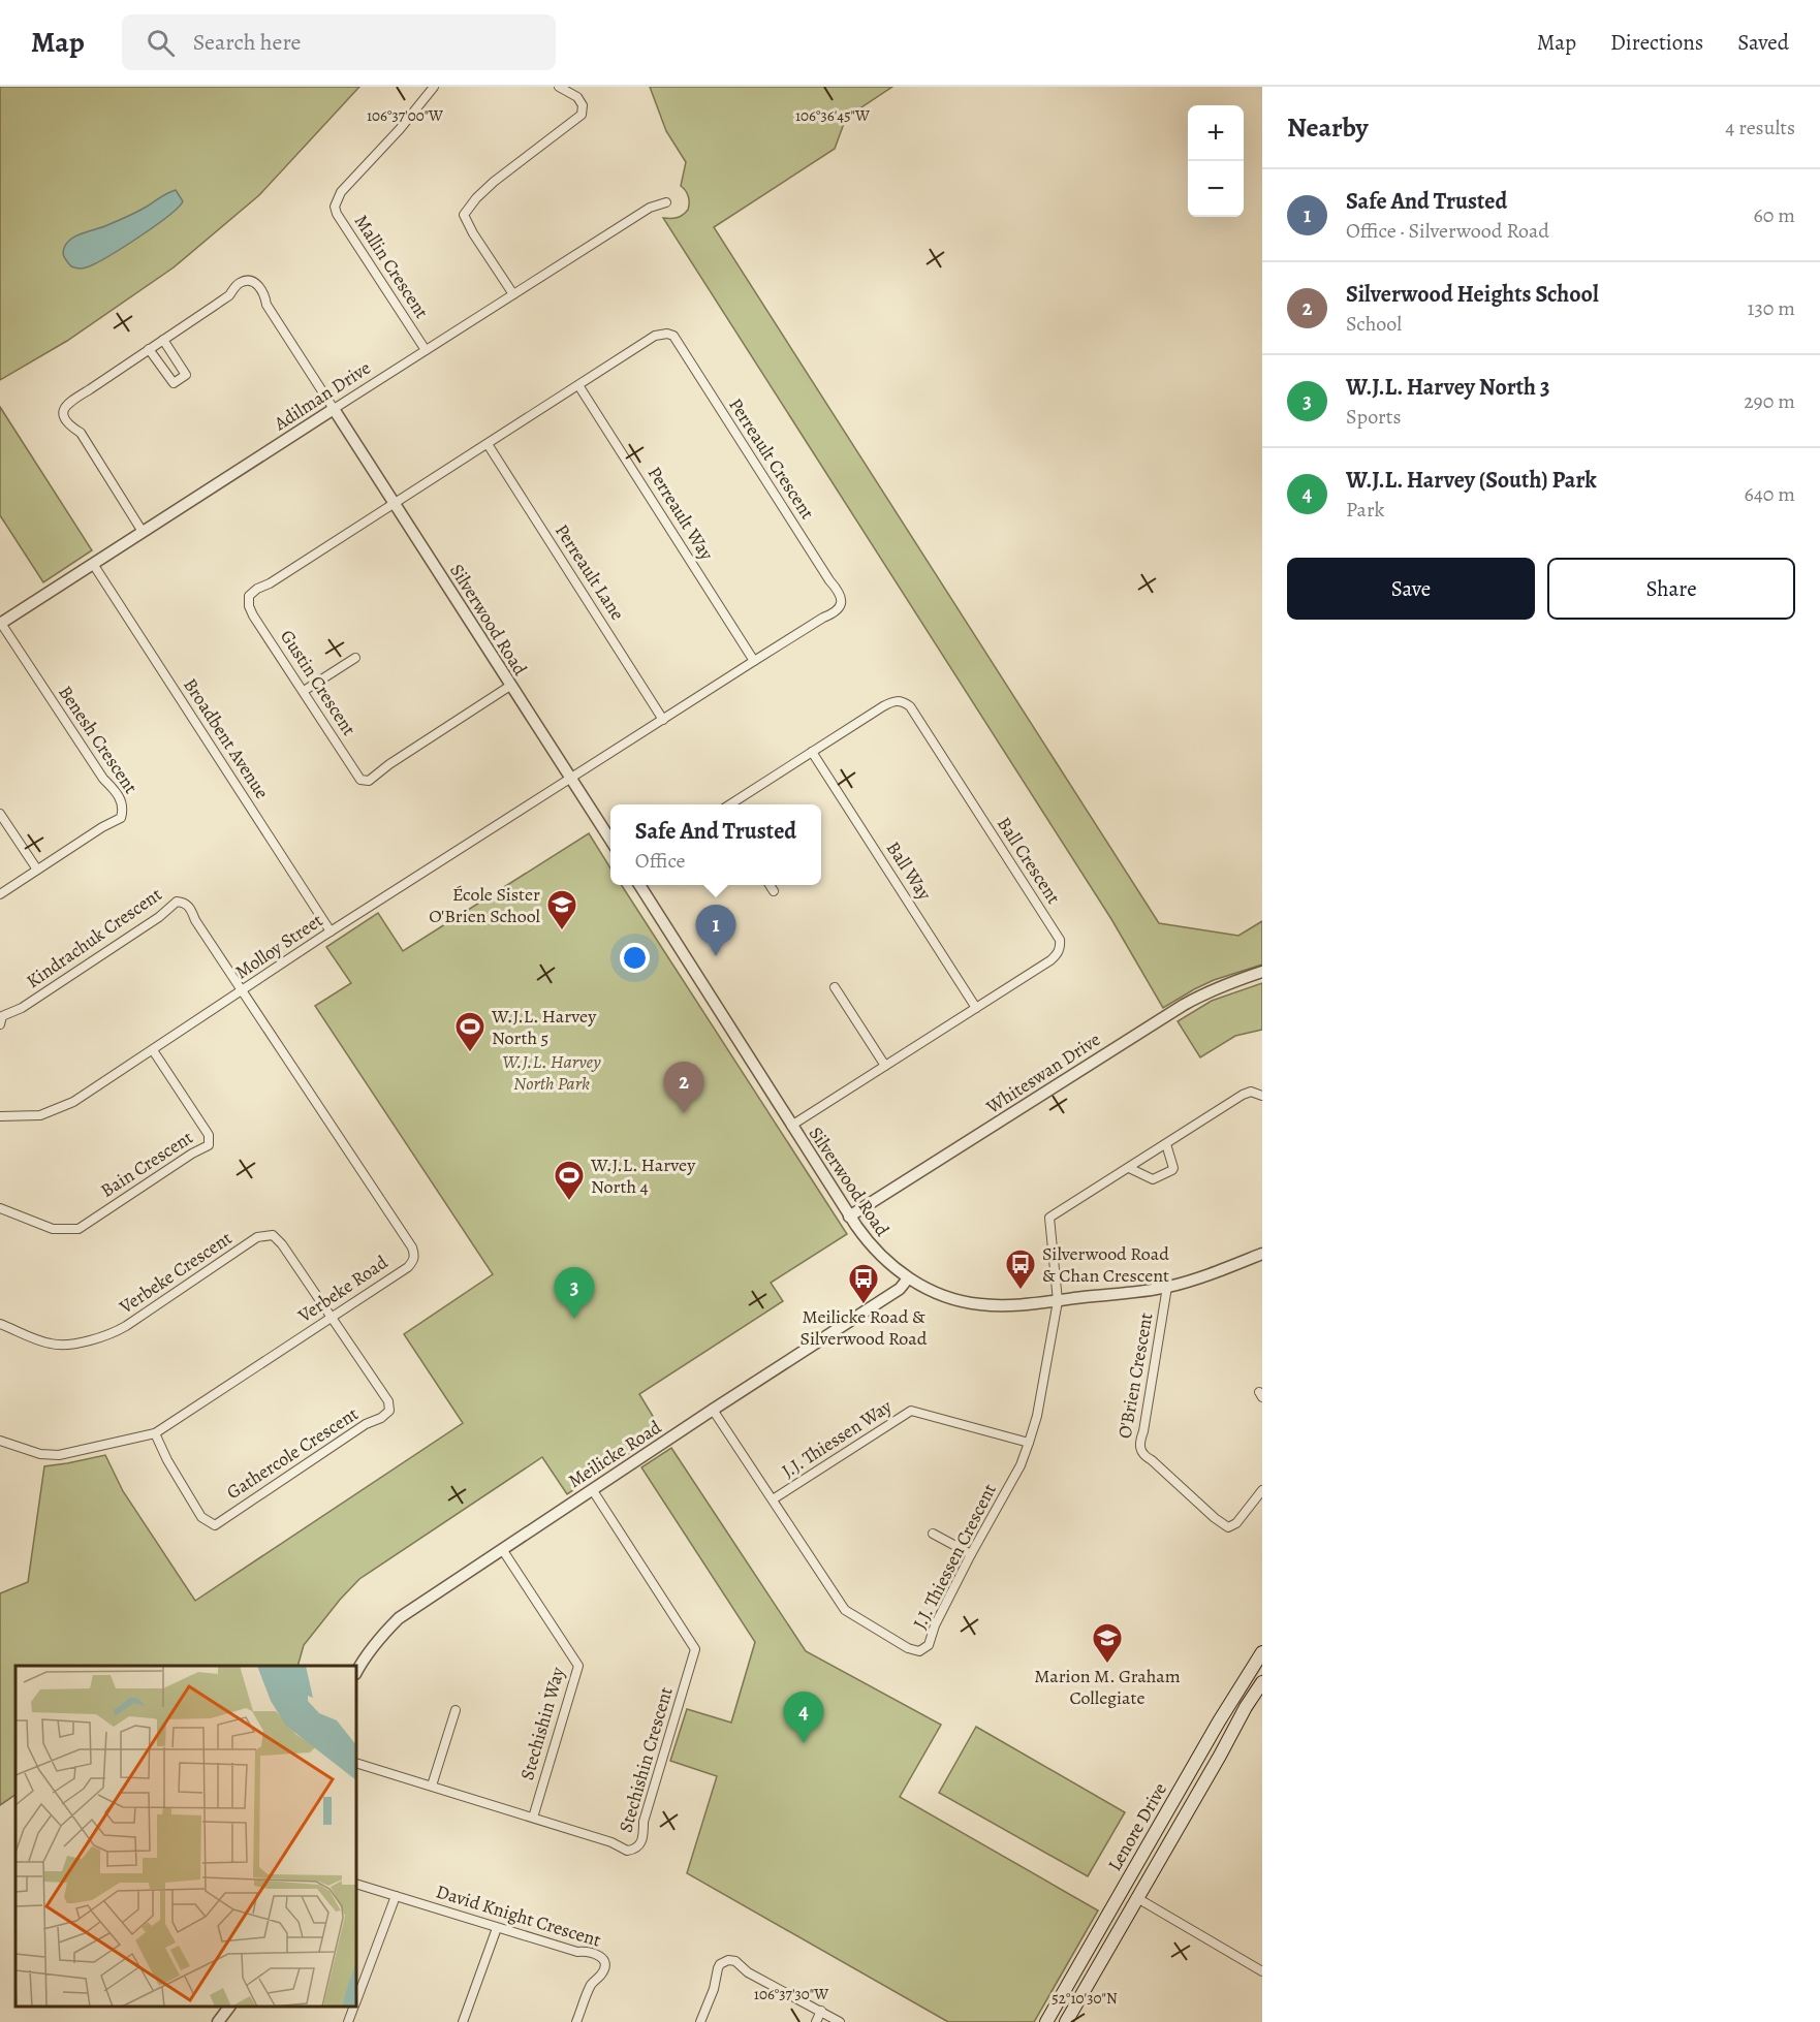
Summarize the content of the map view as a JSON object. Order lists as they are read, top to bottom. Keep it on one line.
{"streets":{"main road":["Lenore Drive"],"street":["Mallin Crescent","Adilman Drive","Perreault Crescent","Perreault Way","Perreault Lane","Silverwood Road","Gustin Crescent","Broadbent Avenue","Benesh Crescent","Ball Crescent","Ball Way","Kindrachuk Crescent","Molloy Street","Whiteswan Drive","Bain Crescent","Verbeke Crescent","Verbeke Road","O'Brien Crescent","J.J. Thiessen Way","Gathercole Crescent","Meilicke Road","J.J. Thiessen Crescent","Stechishin Way","Stechishin Crescent","David Knight Crescent"]},"crossings":[["Mallin Crescent","Adilman Drive"],["Adilman Drive","Silverwood Road"],["Adilman Drive","Broadbent Avenue"],["Adilman Drive","Benesh Crescent"],["Perreault Crescent","Perreault Way"],["Perreault Crescent","Perreault Lane"],["Perreault Crescent","Silverwood Road"],["Perreault Crescent","Gustin Crescent"],["Perreault Crescent","Molloy Street"],["Silverwood Road","Gustin Crescent"],["Silverwood Road","Ball Crescent"],["Silverwood Road","Molloy Street"],["Silverwood Road","Whiteswan Drive"],["Silverwood Road","O'Brien Crescent"],["Silverwood Road","Meilicke Road"],["Silverwood Road","J.J. Thiessen Crescent"],["Broadbent Avenue","Molloy Street"],["Ball Crescent","Ball Way"],["Kindrachuk Crescent","Molloy Street"],["Kindrachuk Crescent","Verbeke Road"],["Molloy Street","Bain Crescent"],["Molloy Street","Verbeke Road"],["Verbeke Crescent","Verbeke Road"],["Verbeke Crescent","Gathercole Crescent"],["Verbeke Road","Gathercole Crescent"],["J.J. Thiessen Way","J.J. Thiessen Crescent"],["Meilicke Road","J.J. Thiessen Crescent"],["Meilicke Road","Stechishin Way"],["Meilicke Road","Stechishin Crescent"],["Stechishin Way","Stechishin Crescent"]],"parks":["W.J.L. Harvey North Park"],"places":{"school or university":["École Sister O'Brien School","Marion M. Graham Collegiate"],"sports":["W.J.L. Harvey North 5","W.J.L. Harvey North 4"],"bus stop":["Silverwood Road & Chan Crescent","Meilicke Road & Silverwood Road"]},"page":{"header":"Map","search":"Search here","nav":["Map","Directions","Saved"],"heading":["Nearby","4 results"],"map_buttons":["+","−"],"list":[{"mark":"1","name":"Safe And Trusted","note":"Office · Silverwood Road","value":"60 m"},{"mark":"2","name":"Silverwood Heights School","note":"School","value":"130 m"},{"mark":"3","name":"W.J.L. Harvey North 3","note":"Sports","value":"290 m"},{"mark":"4","name":"W.J.L. Harvey (South) Park","note":"Park","value":"640 m"}],"buttons":["Save","Share"],"popup":["Safe And Trusted","Office"],"pins":["1","2","3","4"]},"coordinates":["106°37'00\"W","106°36'45\"W","106°37'30\"W","52°10'30\"N"]}
